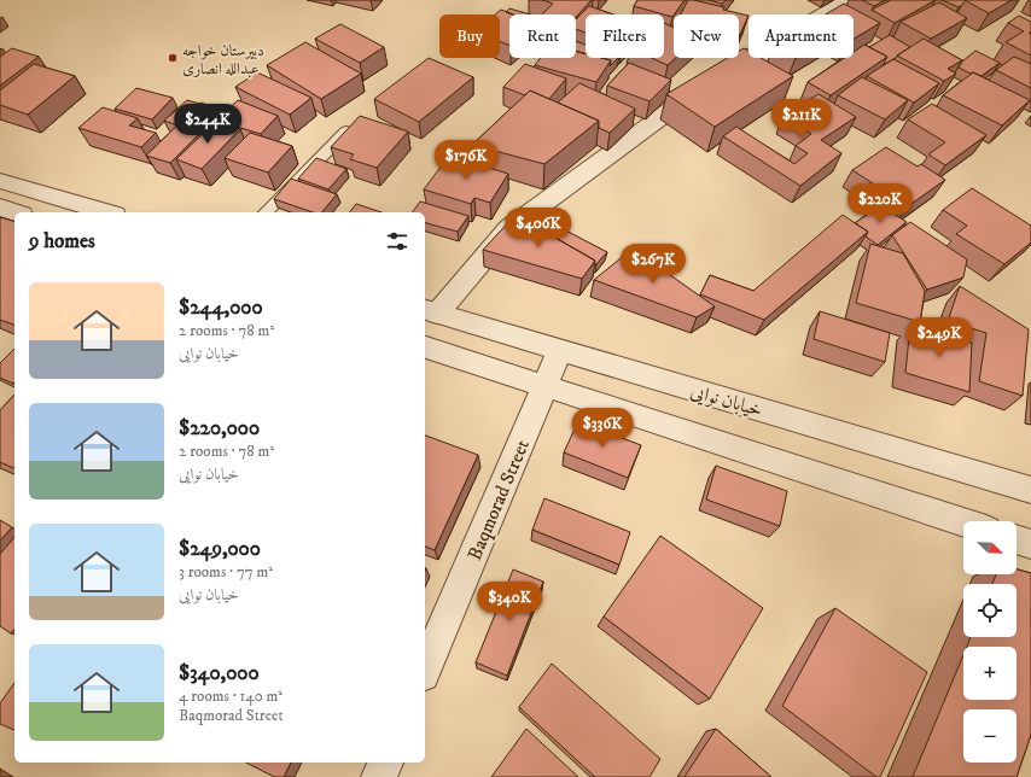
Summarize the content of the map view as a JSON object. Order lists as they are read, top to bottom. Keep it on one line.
{"streets":{"street":["خیابان نوایی","Baqmorad Street"]},"crossings":[["خیابان نوایی","Baqmorad Street"]],"places":["دبیرستان خواجه عبدالله انصاری"],"north":"bottom right","page":{"chip":["Buy","Rent","Filters","New","Apartment"],"price":["$211K","$244K","$176K","$220K","$406K","$267K","$249K","$336K","$340K"],"heading":"9 homes","list":[{"name":"$244,000","note":"2 rooms · 78 m² · خیابان نوایی"},{"name":"$220,000","note":"2 rooms · 78 m² · خیابان نوایی"},{"name":"$249,000","note":"3 rooms · 77 m² · خیابان نوایی"},{"name":"$340,000","note":"4 rooms · 140 m² · Baqmorad Street"}],"map_buttons":["+","−"]}}
